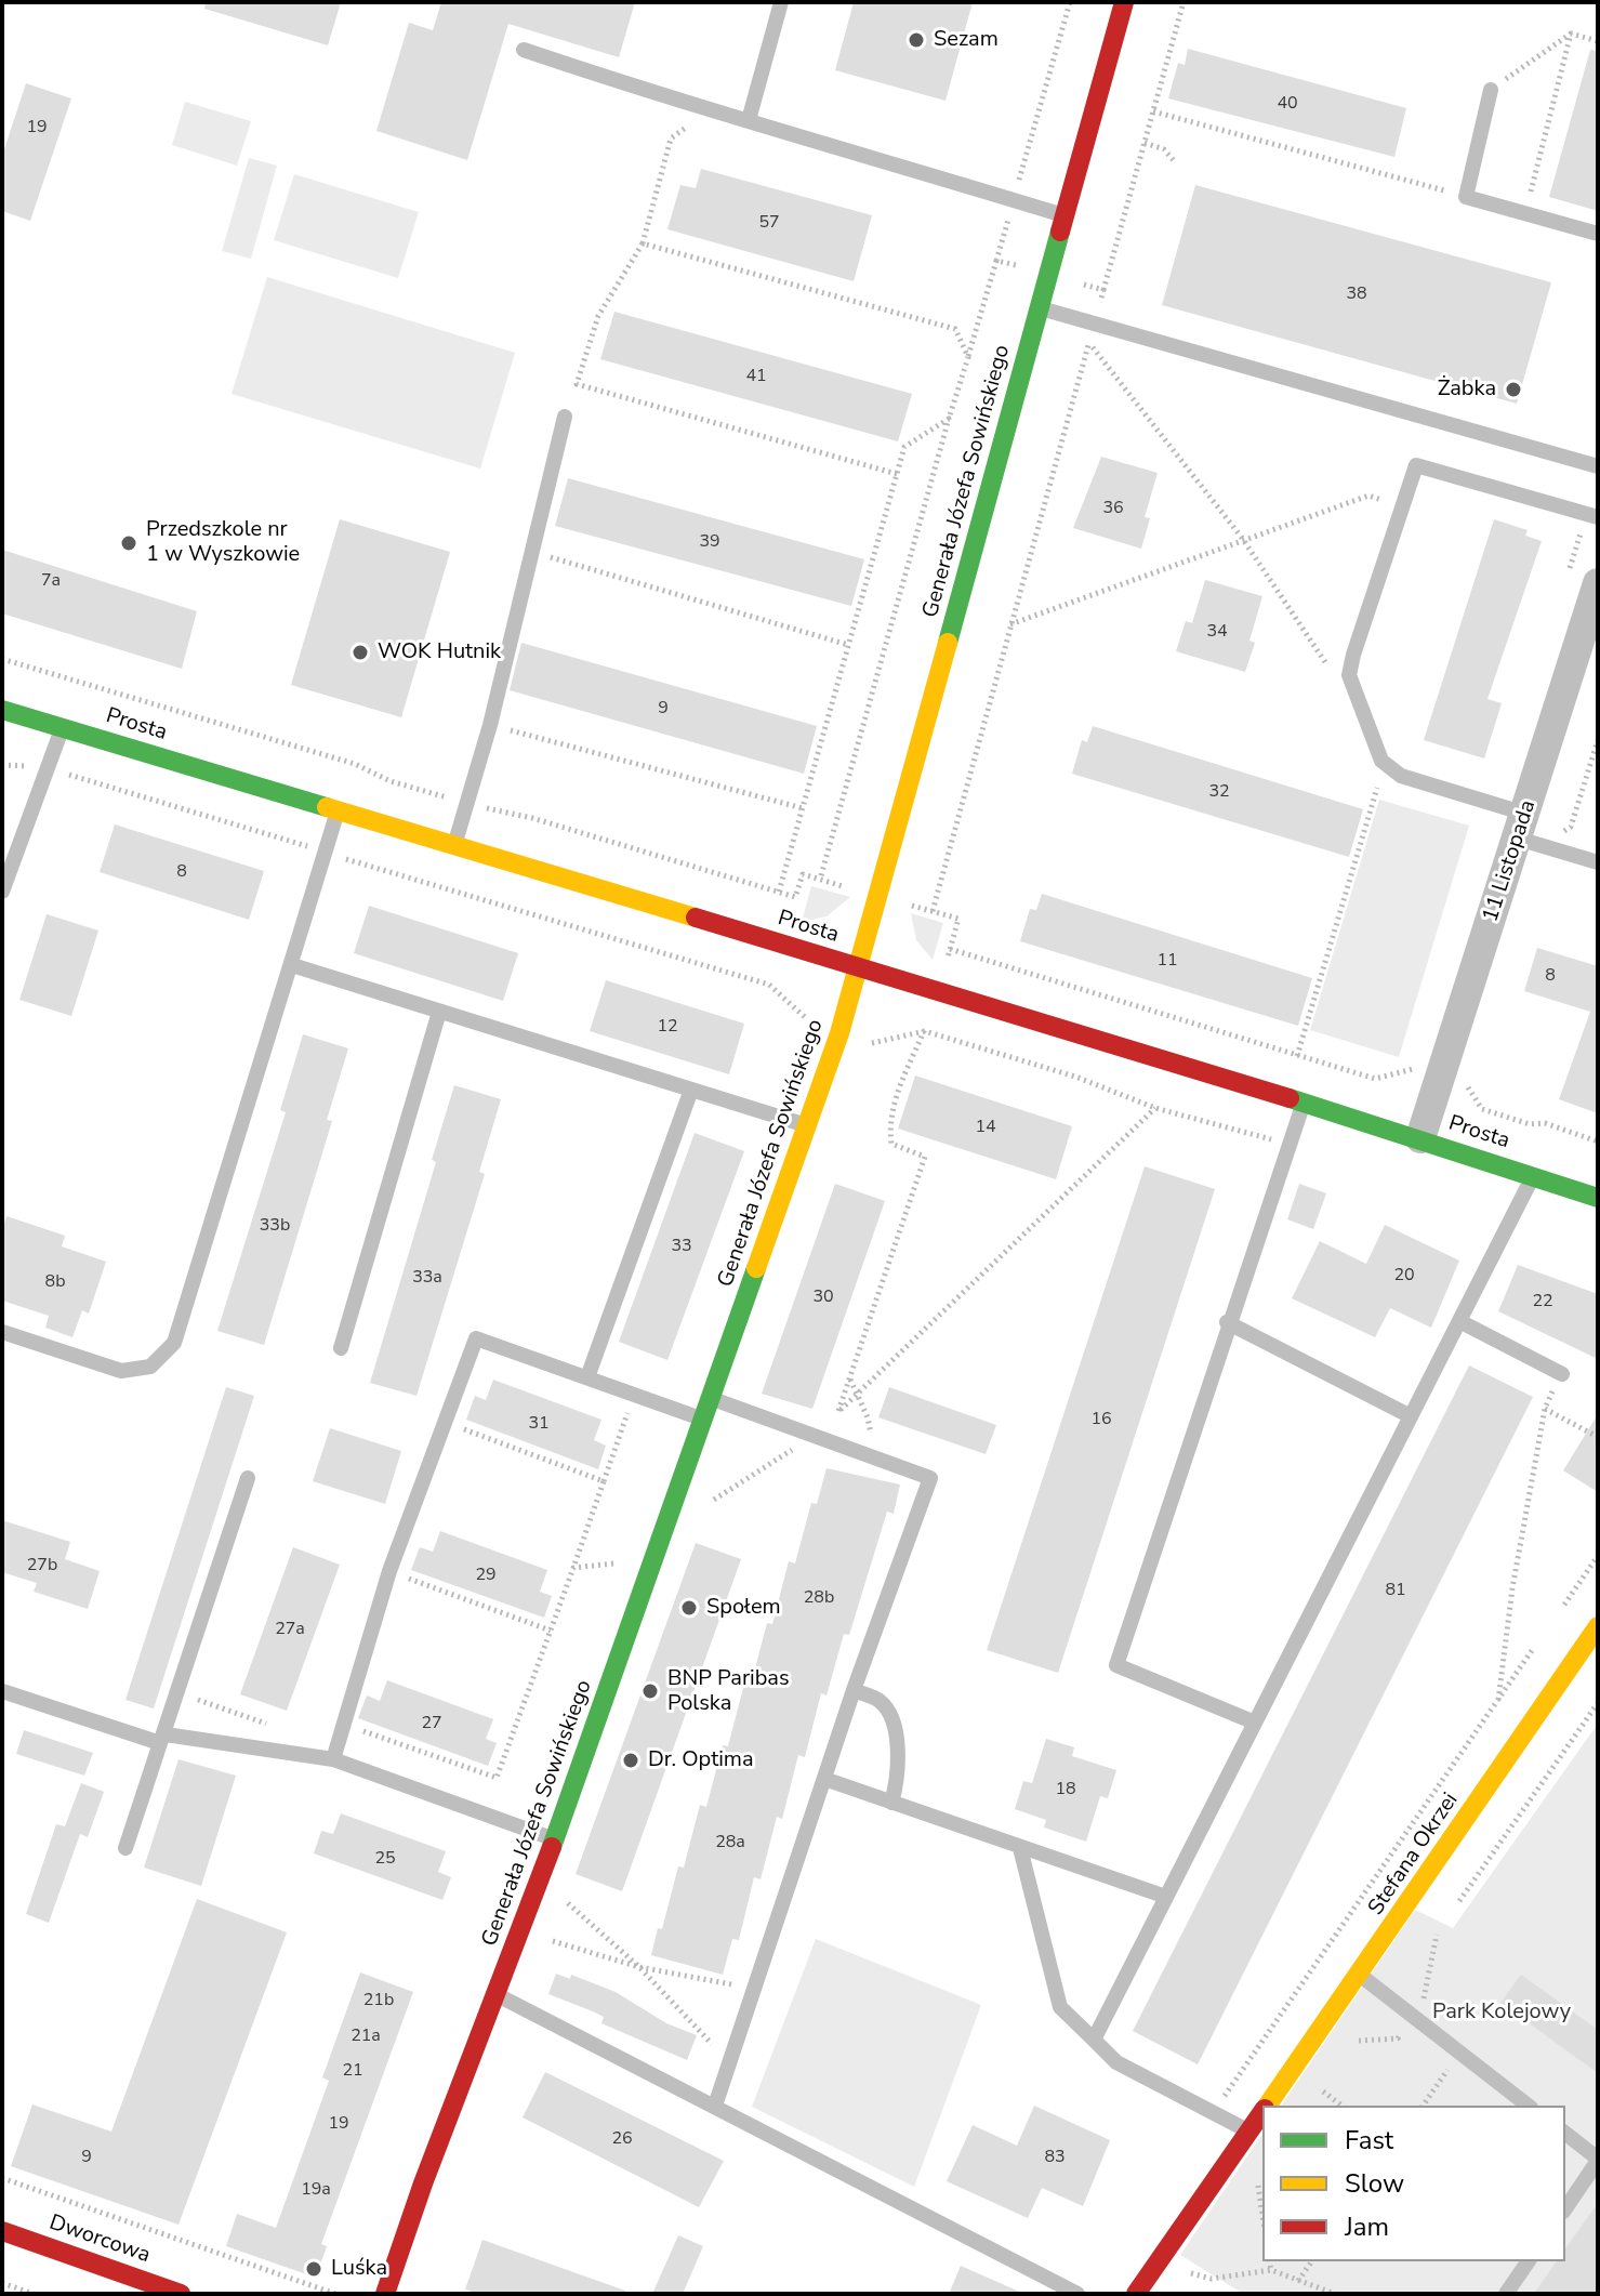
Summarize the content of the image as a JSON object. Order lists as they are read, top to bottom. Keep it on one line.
{"streets":{"street":["Generała Józefa Sowińskiego","Prosta","11 Listopada","Stefana Okrzei","Dworcowa"]},"crossings":[["Generała Józefa Sowińskiego","Prosta"],["Prosta","11 Listopada"]],"parks":["Park Kolejowy"],"places":["Sezam","Żabka","Przedszkole nr 1 w Wyszkowie","WOK Hutnik","Społem","BNP Paribas Polska","Dr. Optima","Luśka"],"house_numbers":["40","19","57","38","41","36","39","7a","34","9","32","8","11","8","12","14","33b","33","20","33a","8b","30","22","16","31","27b","29","81","28b","27a","27","18","28a","25","21b","21a","21","19","26","9","83","19a"],"legend":["Fast","Slow","Jam"]}
